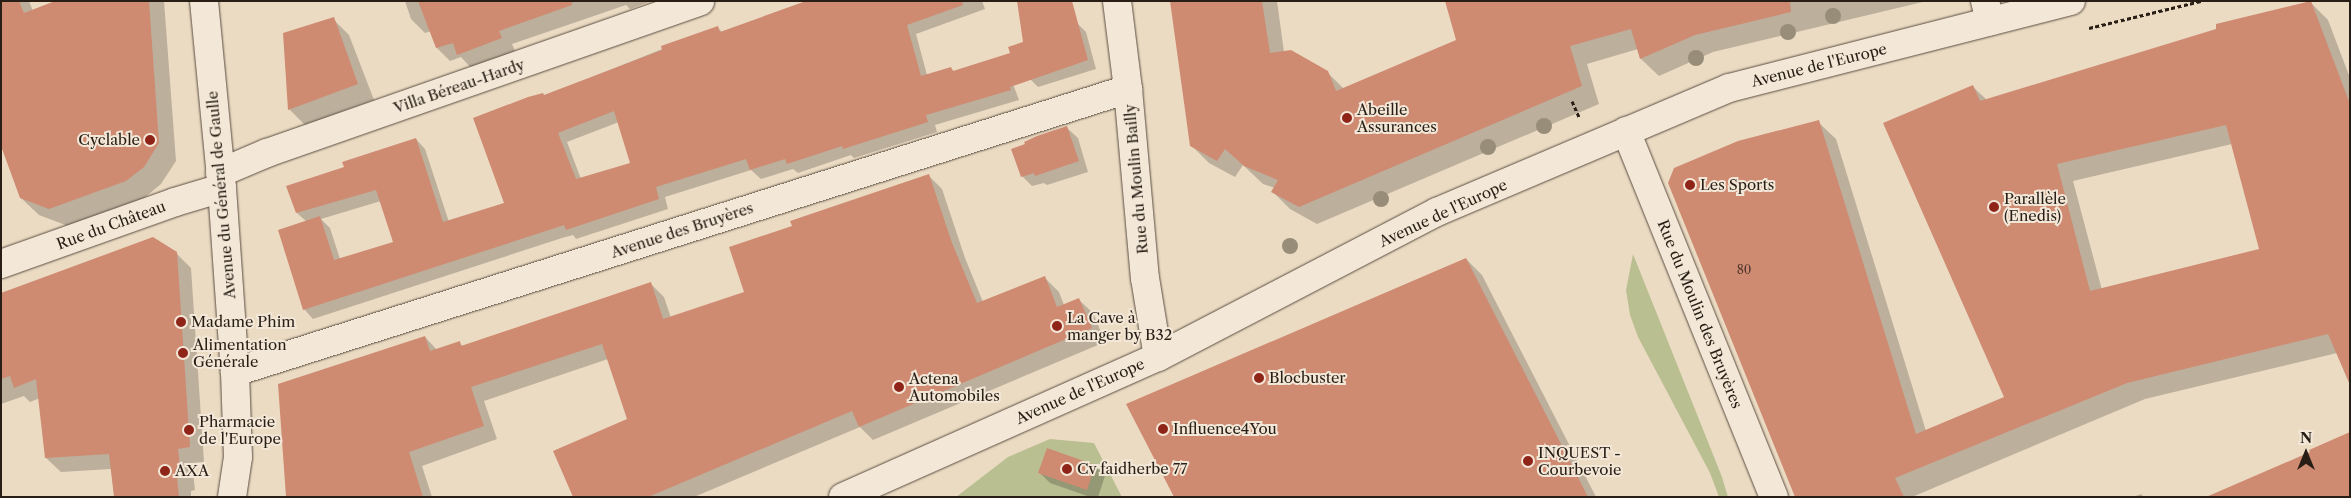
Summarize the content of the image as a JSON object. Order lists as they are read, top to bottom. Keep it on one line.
{"streets":{"street":["Avenue de l'Europe","Villa Béreau-Hardy","Rue du Moulin Bailly","Avenue du Général de Gaulle","Rue du Château","Avenue des Bruyères","Rue du Moulin des Bruyères"]},"crossings":[["Avenue de l'Europe","Rue du Moulin Bailly"],["Avenue de l'Europe","Rue du Moulin des Bruyères"],["Villa Béreau-Hardy","Avenue du Général de Gaulle"],["Villa Béreau-Hardy","Rue du Château"],["Rue du Moulin Bailly","Avenue des Bruyères"],["Avenue du Général de Gaulle","Rue du Château"],["Avenue du Général de Gaulle","Avenue des Bruyères"]],"places":["Abeille Assurances","Cyclable","Les Sports","Parallèle (Enedis)","Madame Phim","La Cave à manger by B32","Alimentation Générale","Blocbuster","Actena Automobiles","Influence4You","Pharmacie de l'Europe","INQUEST - Courbevoie","Cv faidherbe 77","AXA"],"house_numbers":["80"],"north":"top"}
